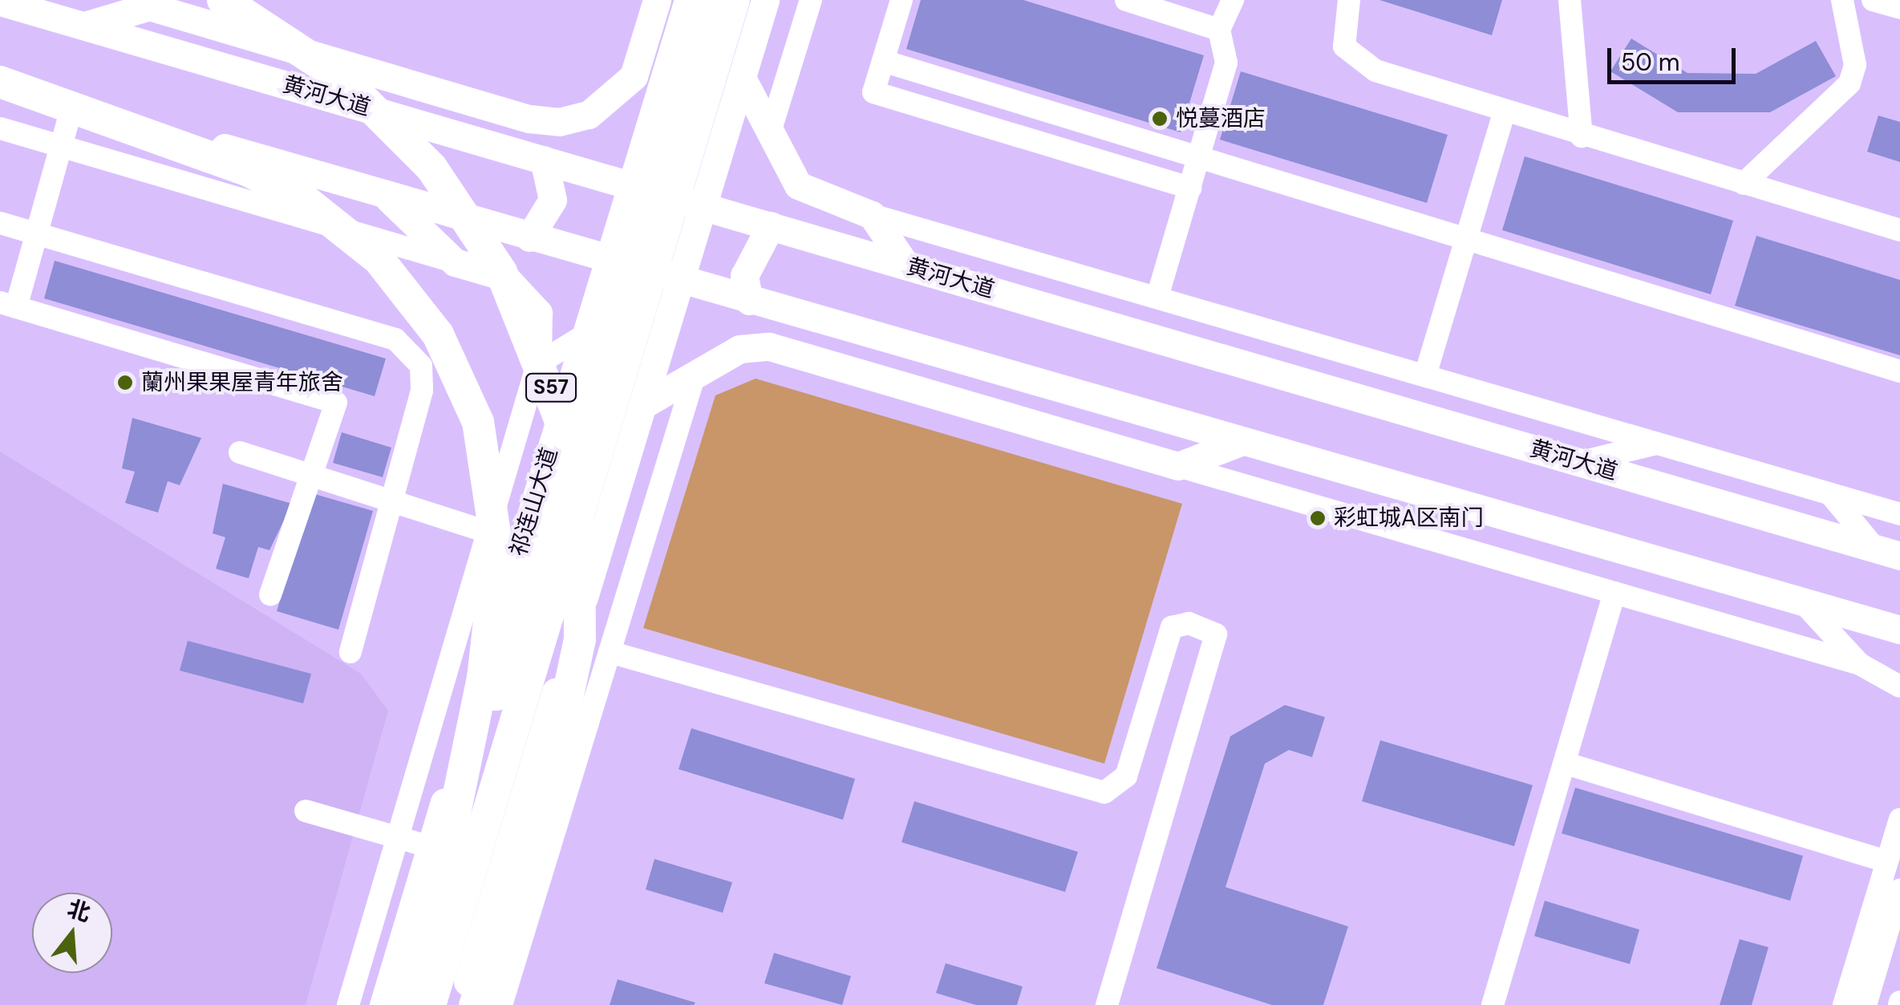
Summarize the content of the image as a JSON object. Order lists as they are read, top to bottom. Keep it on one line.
{"streets":{"highway":["S57"],"main road":["黄河大道","祁连山大道"]},"crossings":[["黄河大道","祁连山大道"]],"places":["悦蔓酒店","蘭州果果屋青年旅舍","彩虹城A区南门"],"scale_bar":"50 m","north":"top"}
